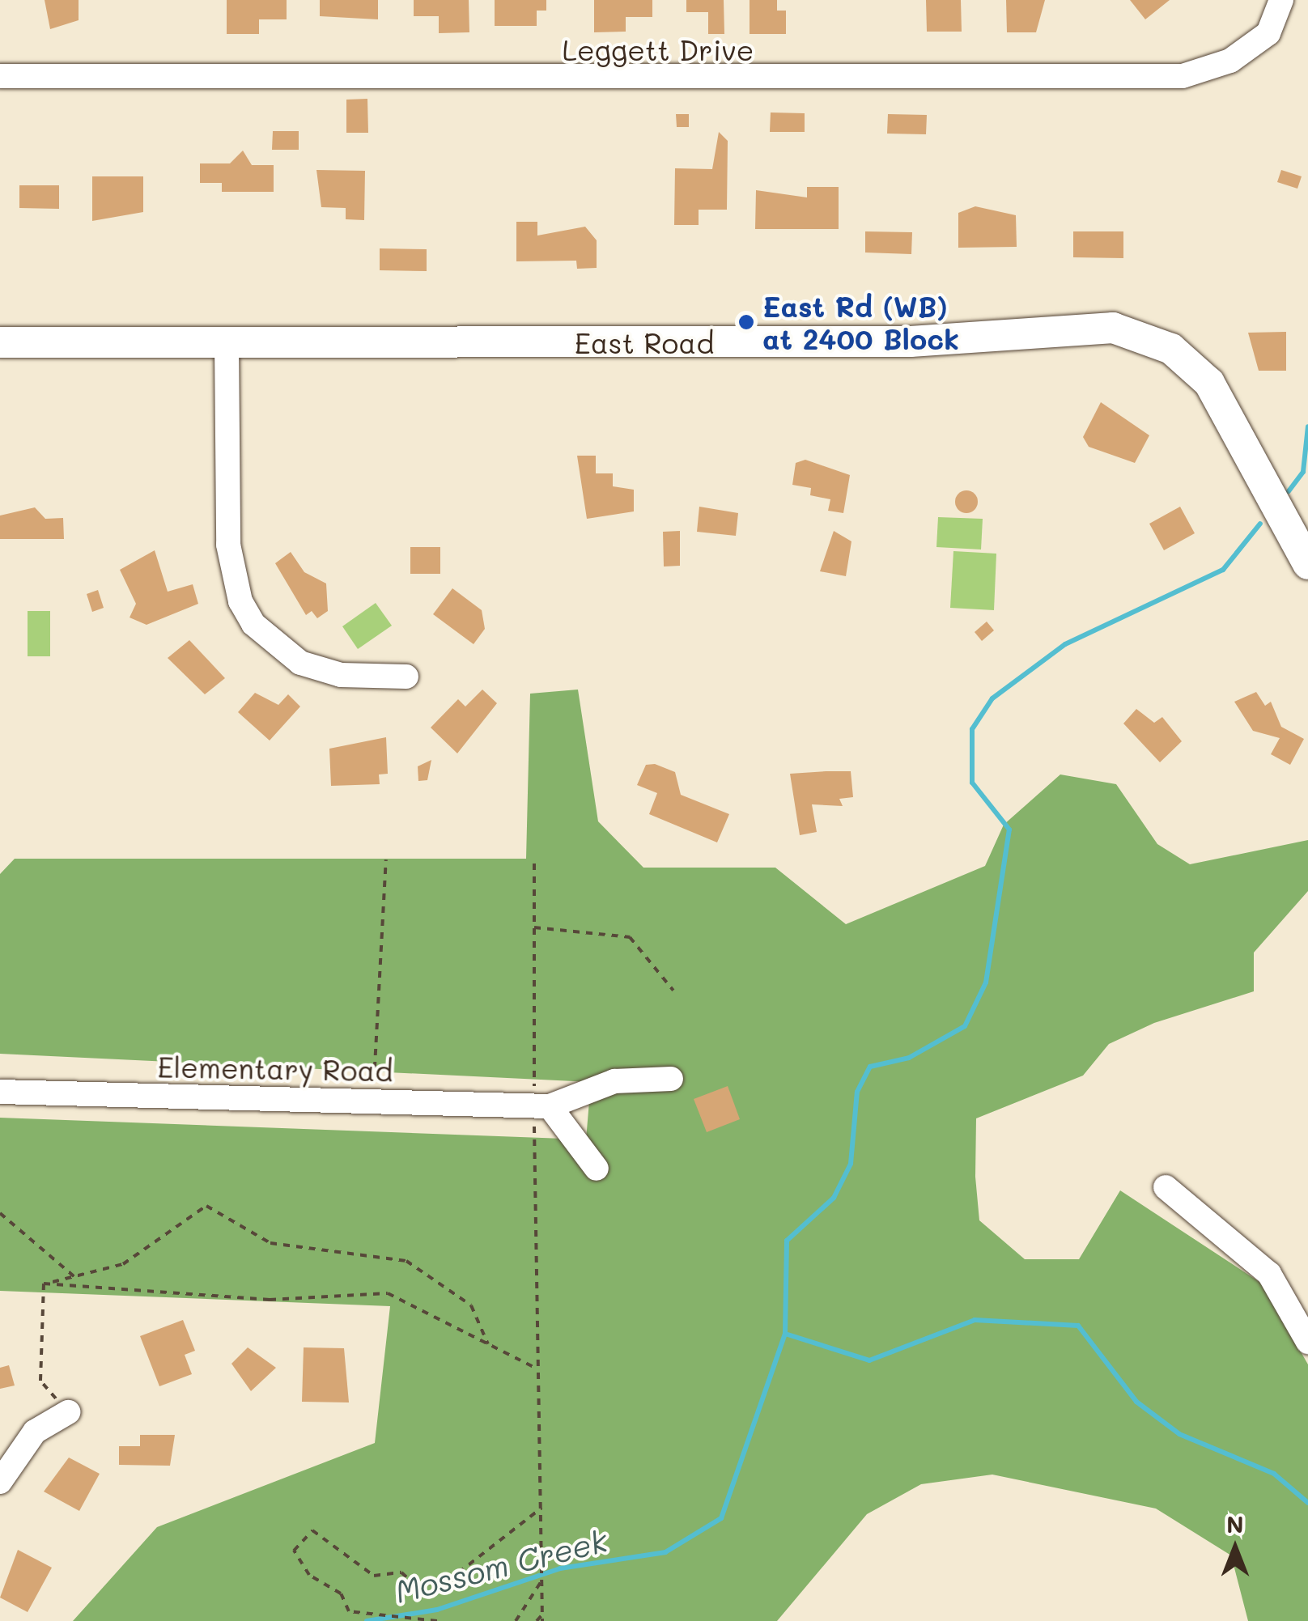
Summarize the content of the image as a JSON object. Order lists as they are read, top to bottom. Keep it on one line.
{"streets":{"main road":["East Road"],"street":["Leggett Drive","Elementary Road"]},"water":["Mossom Creek"],"places":["East Rd (WB) at 2400 Block"],"north":"top"}
